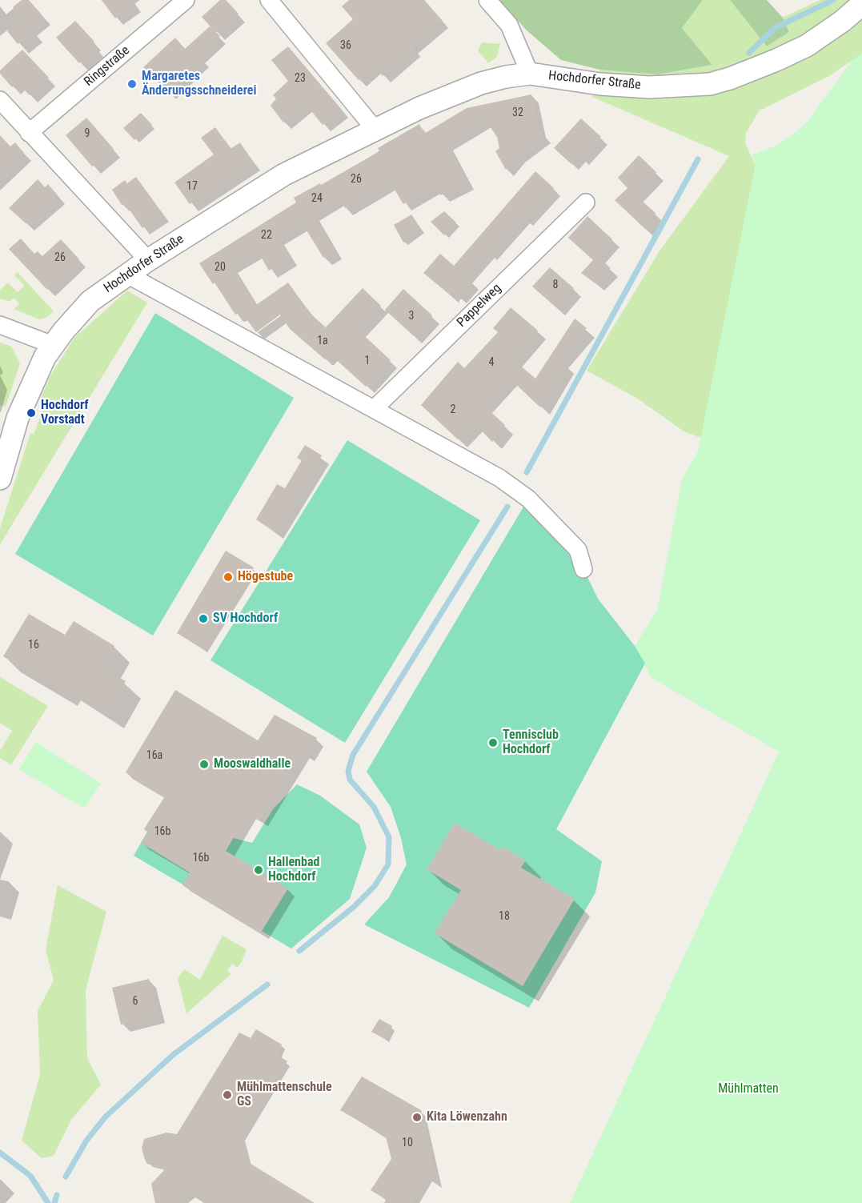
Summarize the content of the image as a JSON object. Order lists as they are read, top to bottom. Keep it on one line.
{"streets":{"street":["Ringstraße","Hochdorfer Straße","Pappelweg"]},"parks":["Mühlmatten"],"places":["Margaretes Änderungsschneiderei","Hochdorf Vorstadt","Högestube","SV Hochdorf","Tennisclub Hochdorf","Mooswaldhalle","Hallenbad Hochdorf","Mühlmattenschule GS","Kita Löwenzahn"],"house_numbers":["36","23","32","9","26","17","24","22","26","20","8","3","1a","1","4","2","16","16a","16b","16b","18","6","10"]}
